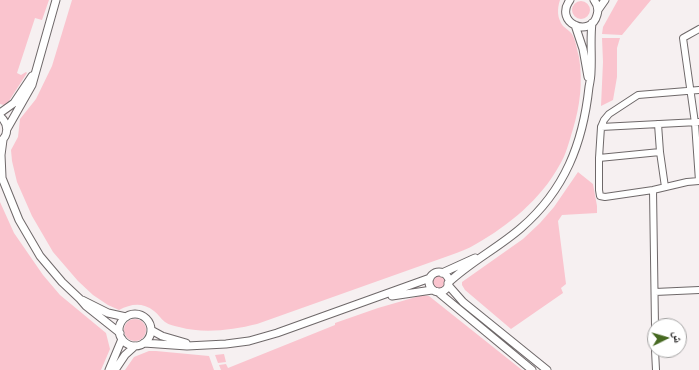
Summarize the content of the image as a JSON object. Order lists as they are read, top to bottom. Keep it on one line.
{"north":"right"}
